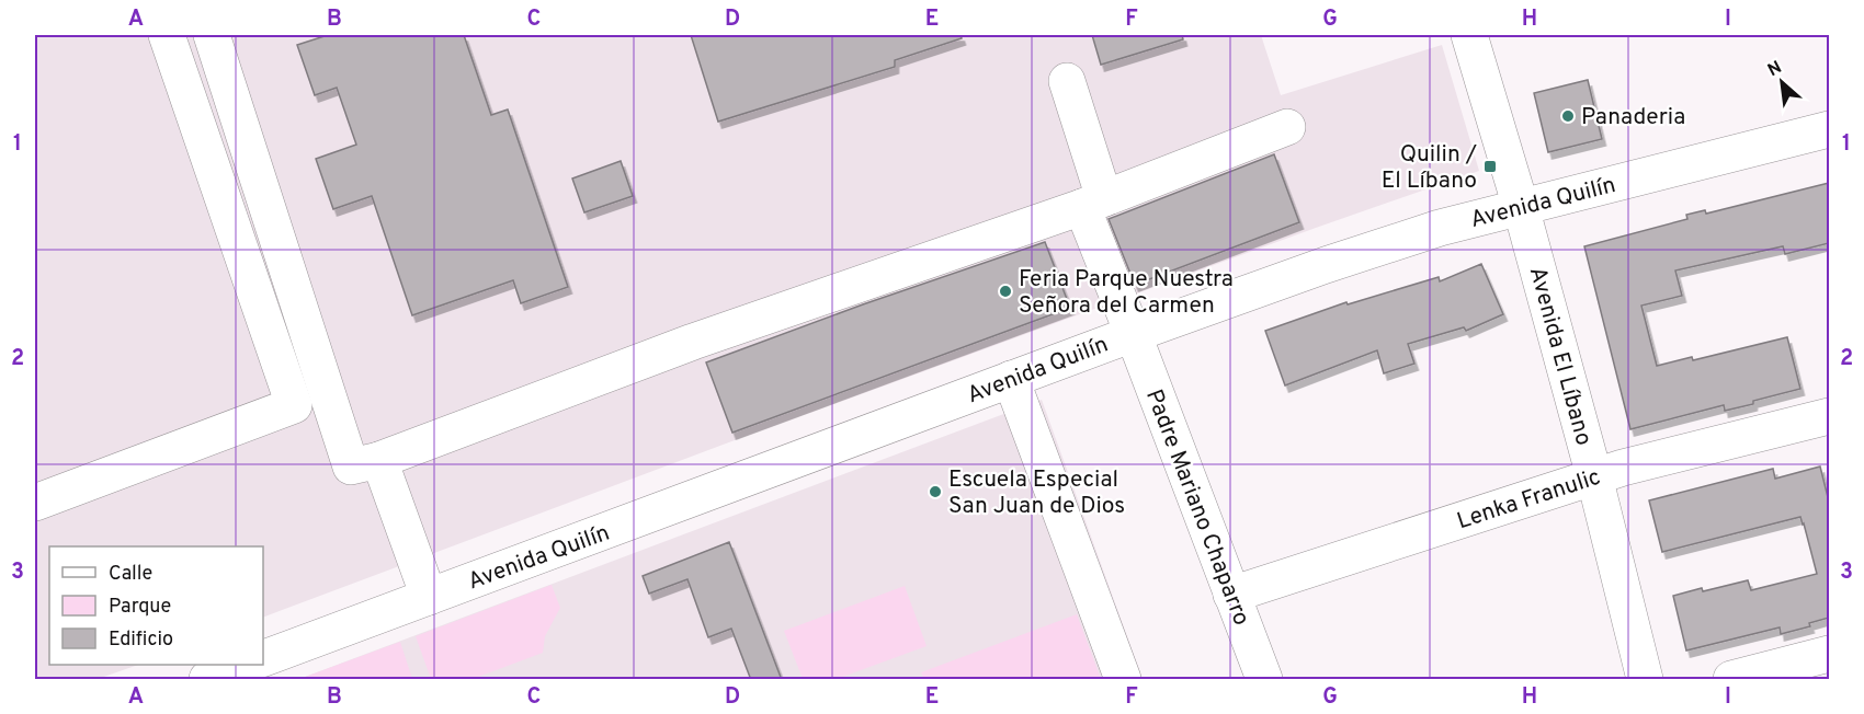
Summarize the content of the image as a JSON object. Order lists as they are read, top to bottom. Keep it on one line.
{"streets":{"main road":["Avenida Quilín","Avenida El Líbano","Lenka Franulic","Padre Mariano Chaparro"]},"crossings":[["Avenida Quilín","Avenida El Líbano"],["Avenida Quilín","Padre Mariano Chaparro"],["Avenida El Líbano","Lenka Franulic"],["Lenka Franulic","Padre Mariano Chaparro"]],"places":{"other":["Panaderia","Feria Parque Nuestra Señora del Carmen","Escuela Especial San Juan de Dios"],"transit":["Quilin / El Líbano"]},"legend":["Calle","Parque","Edificio"],"north":"top left","grid":{"columns":["A","B","C","D","E","F","G","H","I"],"rows":["1","2","3"]}}
